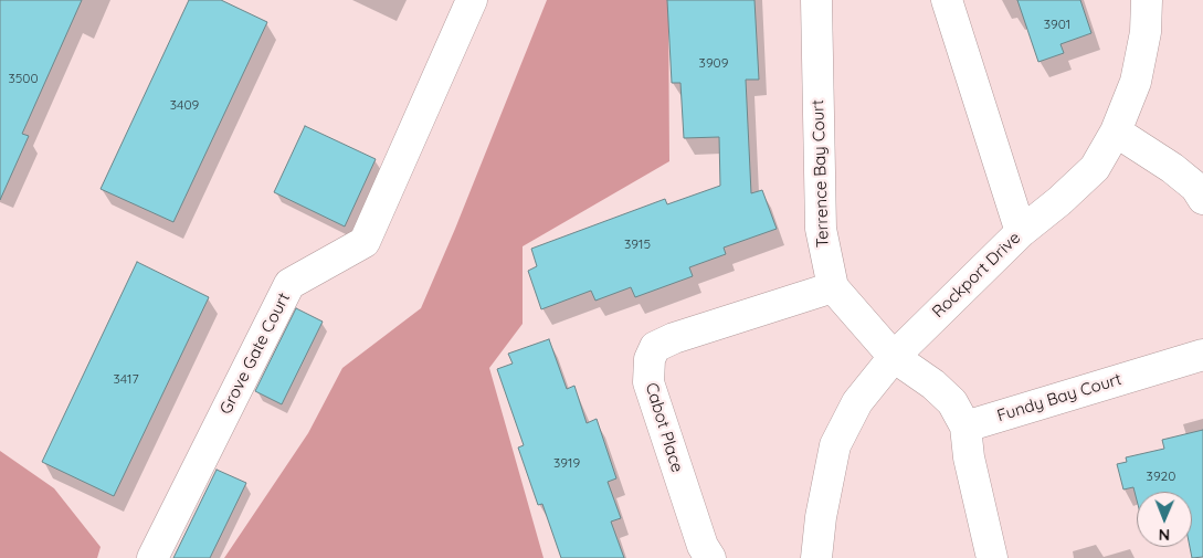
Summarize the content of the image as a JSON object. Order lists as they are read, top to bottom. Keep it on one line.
{"streets":{"street":["Terrence Bay Court","Rockport Drive","Grove Gate Court","Fundy Bay Court","Cabot Place"]},"crossings":[["Terrence Bay Court","Rockport Drive"],["Terrence Bay Court","Fundy Bay Court"],["Terrence Bay Court","Cabot Place"]],"house_numbers":["3901","3909","3500","3409","3915","3417","3919","3920"],"north":"bottom"}
